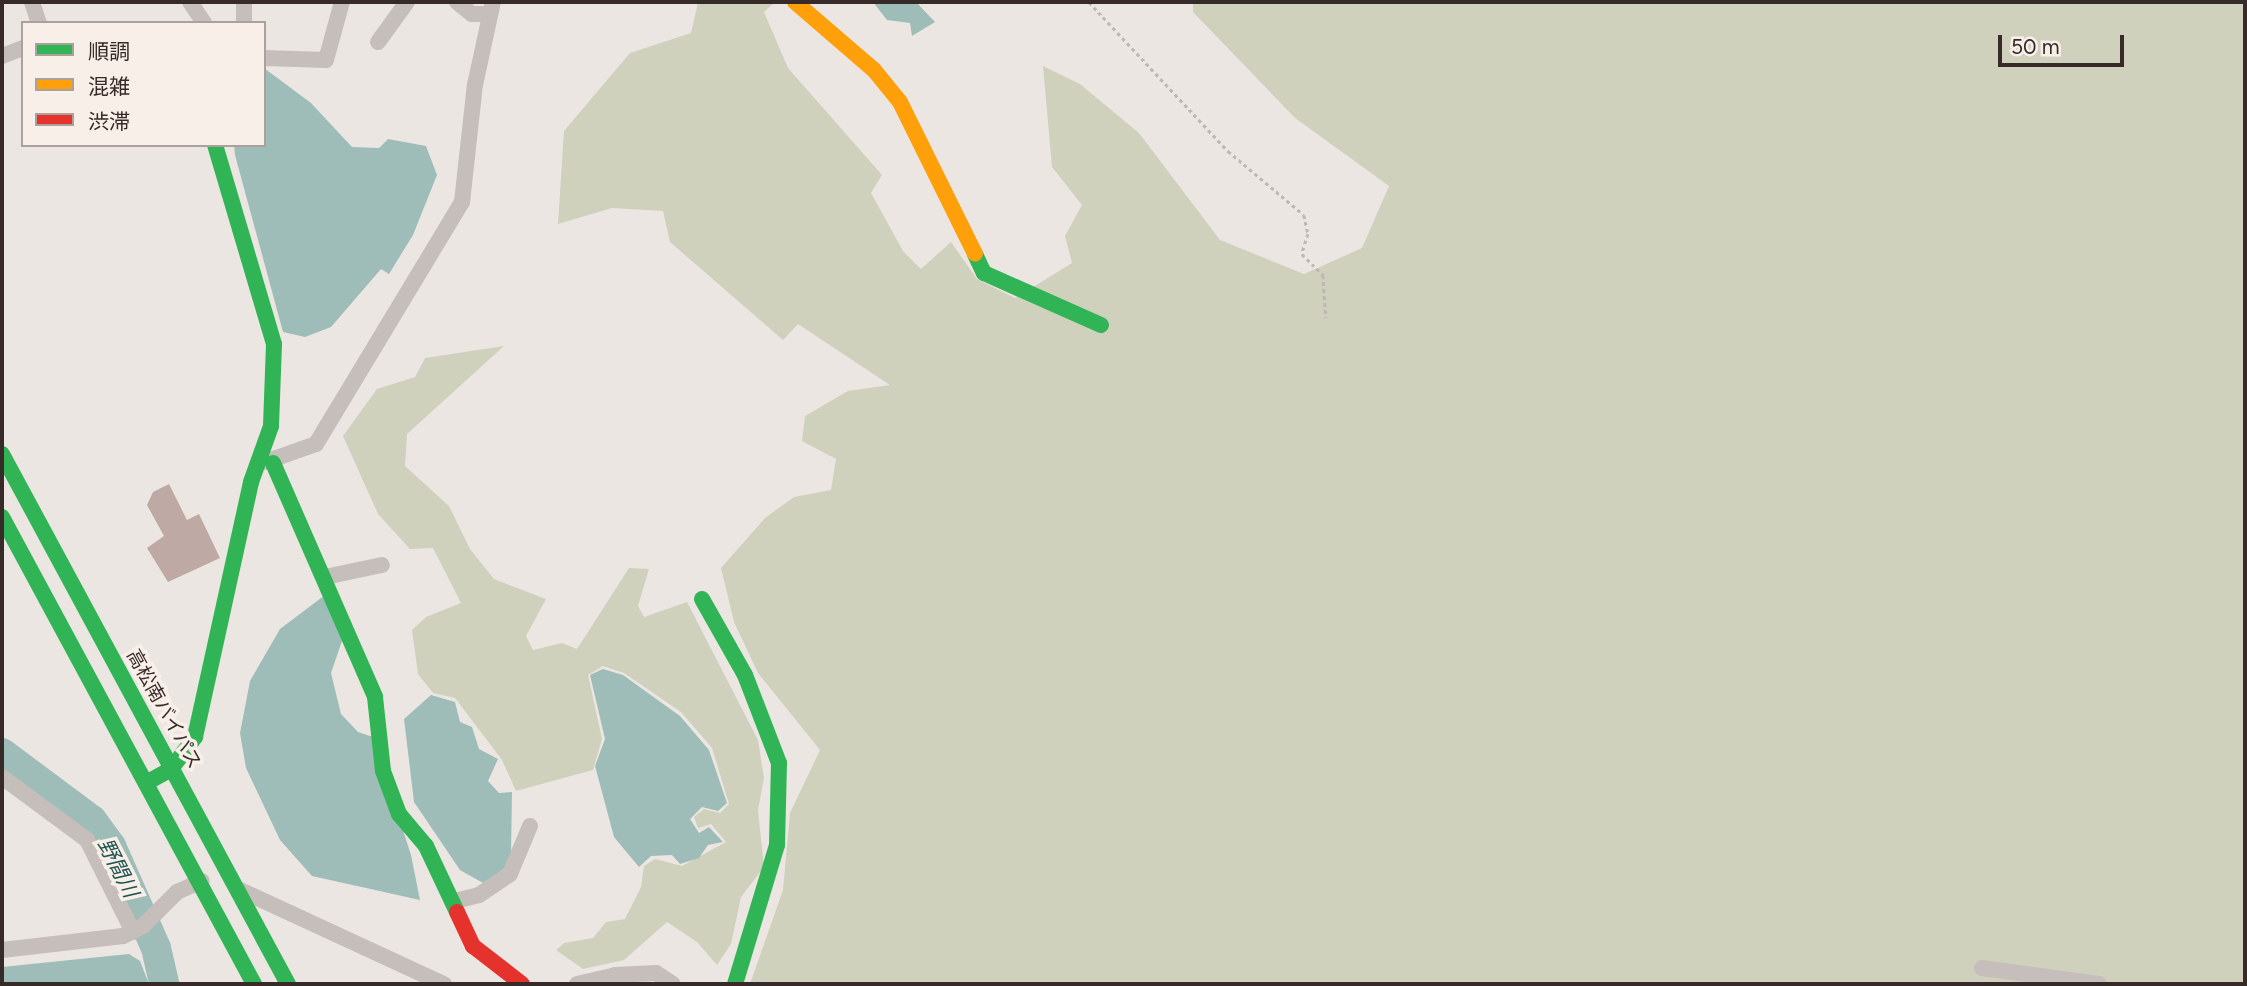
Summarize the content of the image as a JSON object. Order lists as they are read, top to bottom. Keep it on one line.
{"streets":{"main road":["高松南バイパス"]},"water":["野間川"],"legend":["順調","混雑","渋滞"],"scale_bar":"50 m"}
